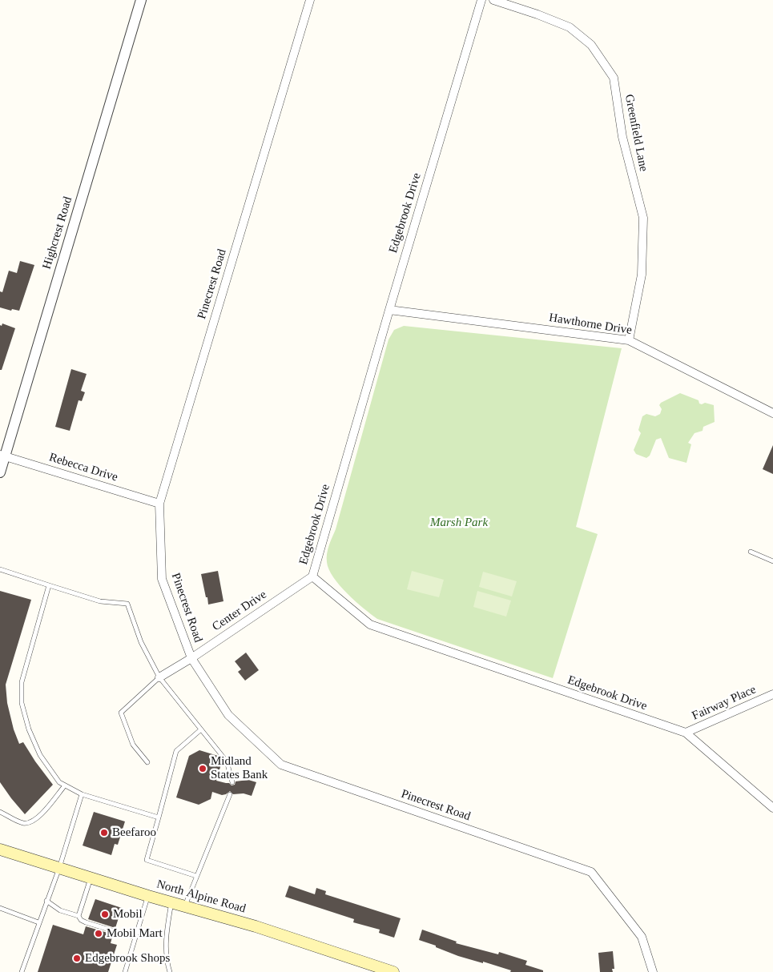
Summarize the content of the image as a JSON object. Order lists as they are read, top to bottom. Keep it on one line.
{"streets":{"main road":["North Alpine Road"],"street":["Greenfield Lane","Edgebrook Drive","Highcrest Road","Pinecrest Road","Hawthorne Drive","Rebecca Drive","Center Drive","Fairway Place"]},"crossings":[["Greenfield Lane","Hawthorne Drive"],["Edgebrook Drive","Hawthorne Drive"],["Edgebrook Drive","Center Drive"],["Edgebrook Drive","Fairway Place"],["Highcrest Road","Rebecca Drive"],["Pinecrest Road","Rebecca Drive"],["Pinecrest Road","Center Drive"]],"parks":["Marsh Park"],"places":["Midland States Bank","Beefaroo","Mobil","Mobil Mart","Edgebrook Shops"]}
